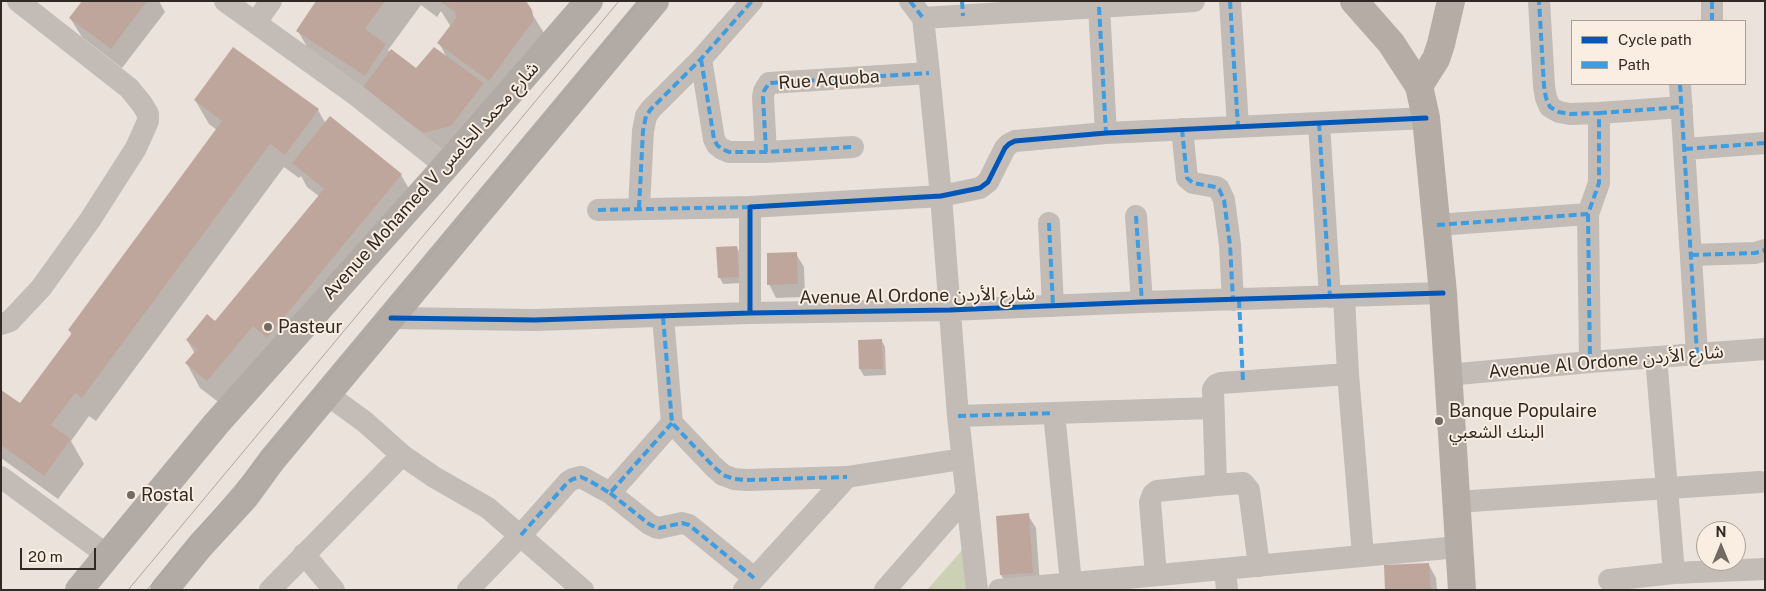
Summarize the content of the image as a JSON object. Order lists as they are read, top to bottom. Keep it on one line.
{"streets":{"main road":["Avenue Mohamed V شارع محمد الخامس"],"street":["Rue Aquoba","Avenue Al Ordone شارع الأردن"]},"places":["Pasteur","Banque Populaire البنك الشعبي","Rostal"],"legend":["Cycle path","Path"],"scale_bar":"20 m","north":"top"}
